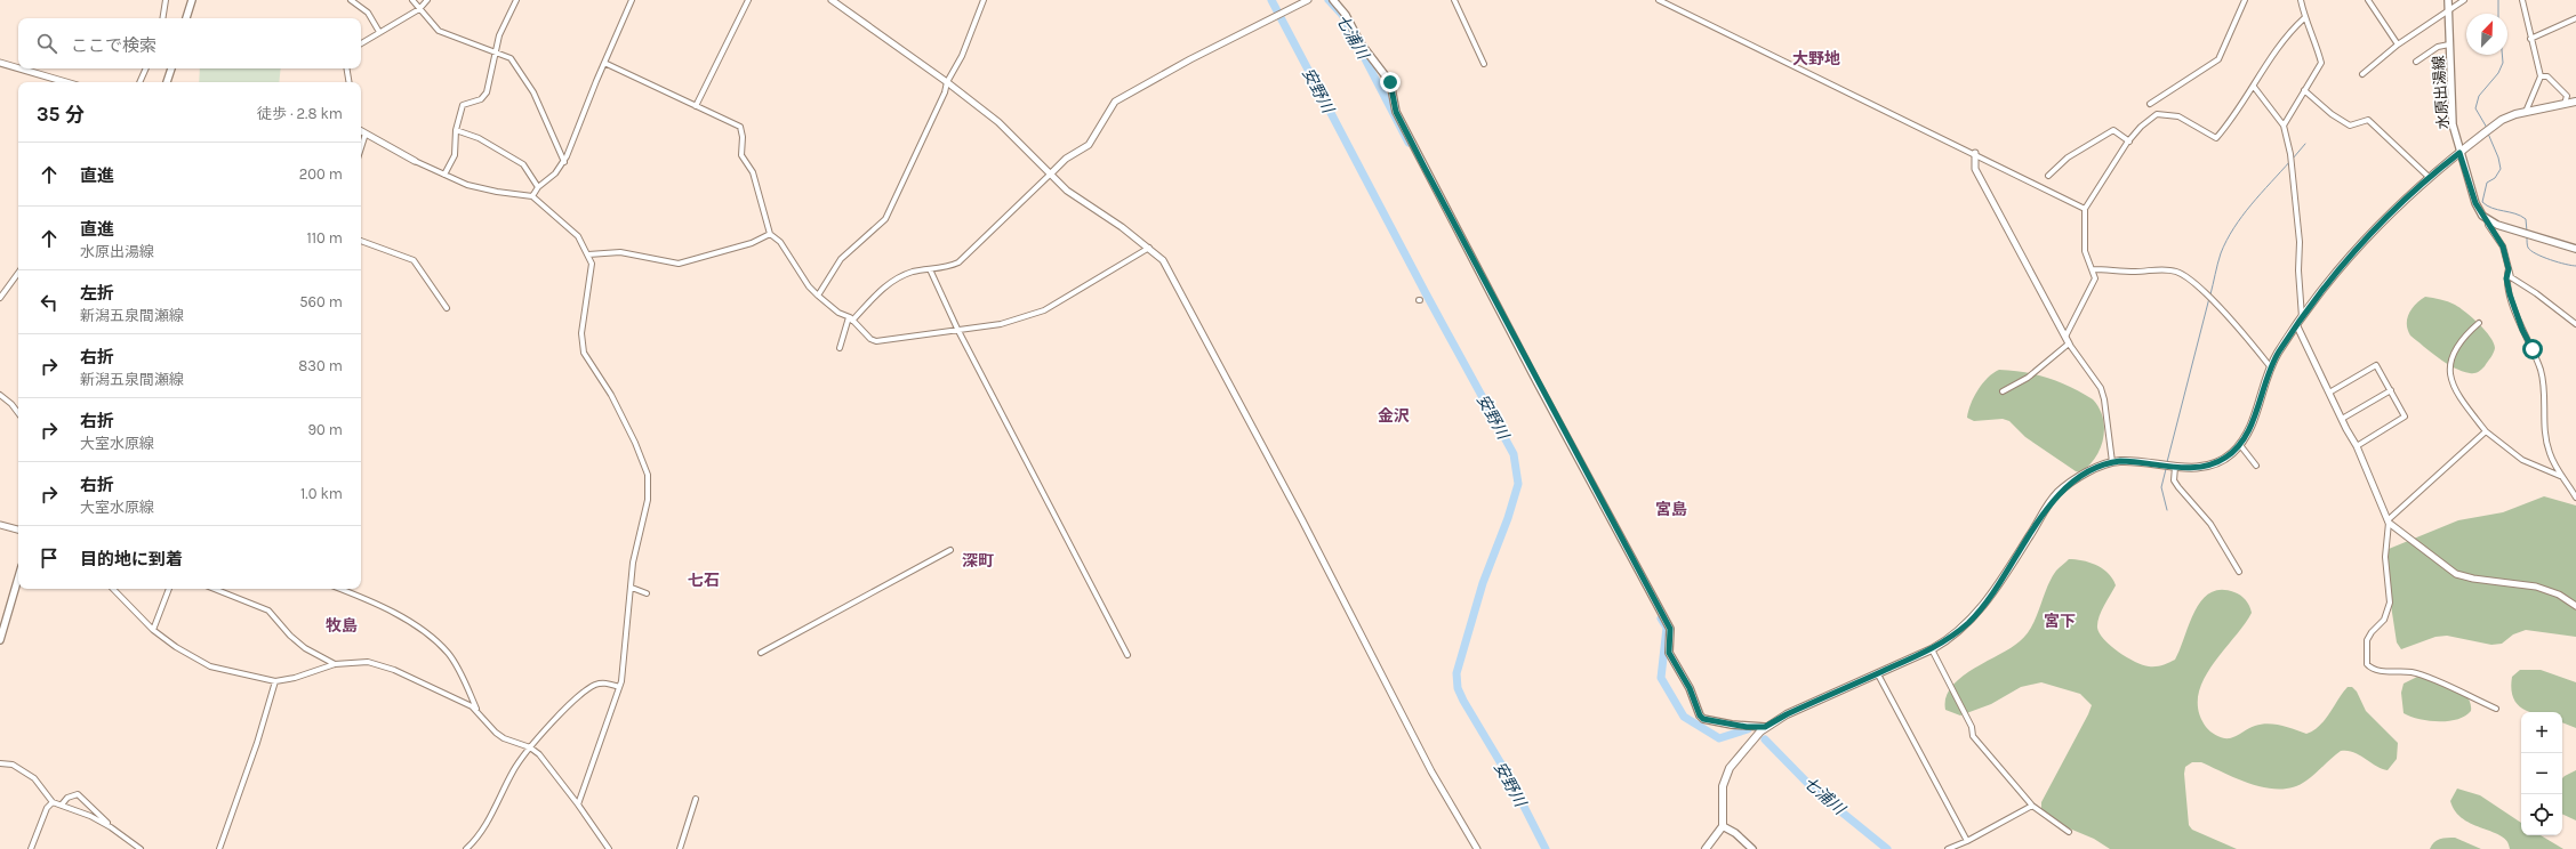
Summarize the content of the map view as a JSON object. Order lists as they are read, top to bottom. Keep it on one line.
{"streets":{"main road":["水原出湯線"]},"districts":["大野地","金沢","宮島","深町","七石","宮下","牧島"],"water":["七浦川","安野川"],"north":"top right","page":{"search":"ここで検索","heading":["35 分","徒歩 · 2.8 km"],"list":[["直進","200 m"],["直進","水原出湯線","110 m"],["左折","新潟五泉間瀬線","560 m"],["右折","新潟五泉間瀬線","830 m"],["右折","大室水原線","90 m"],["右折","大室水原線","1.0 km"],"目的地に到着"],"map_buttons":["+","−"]}}
